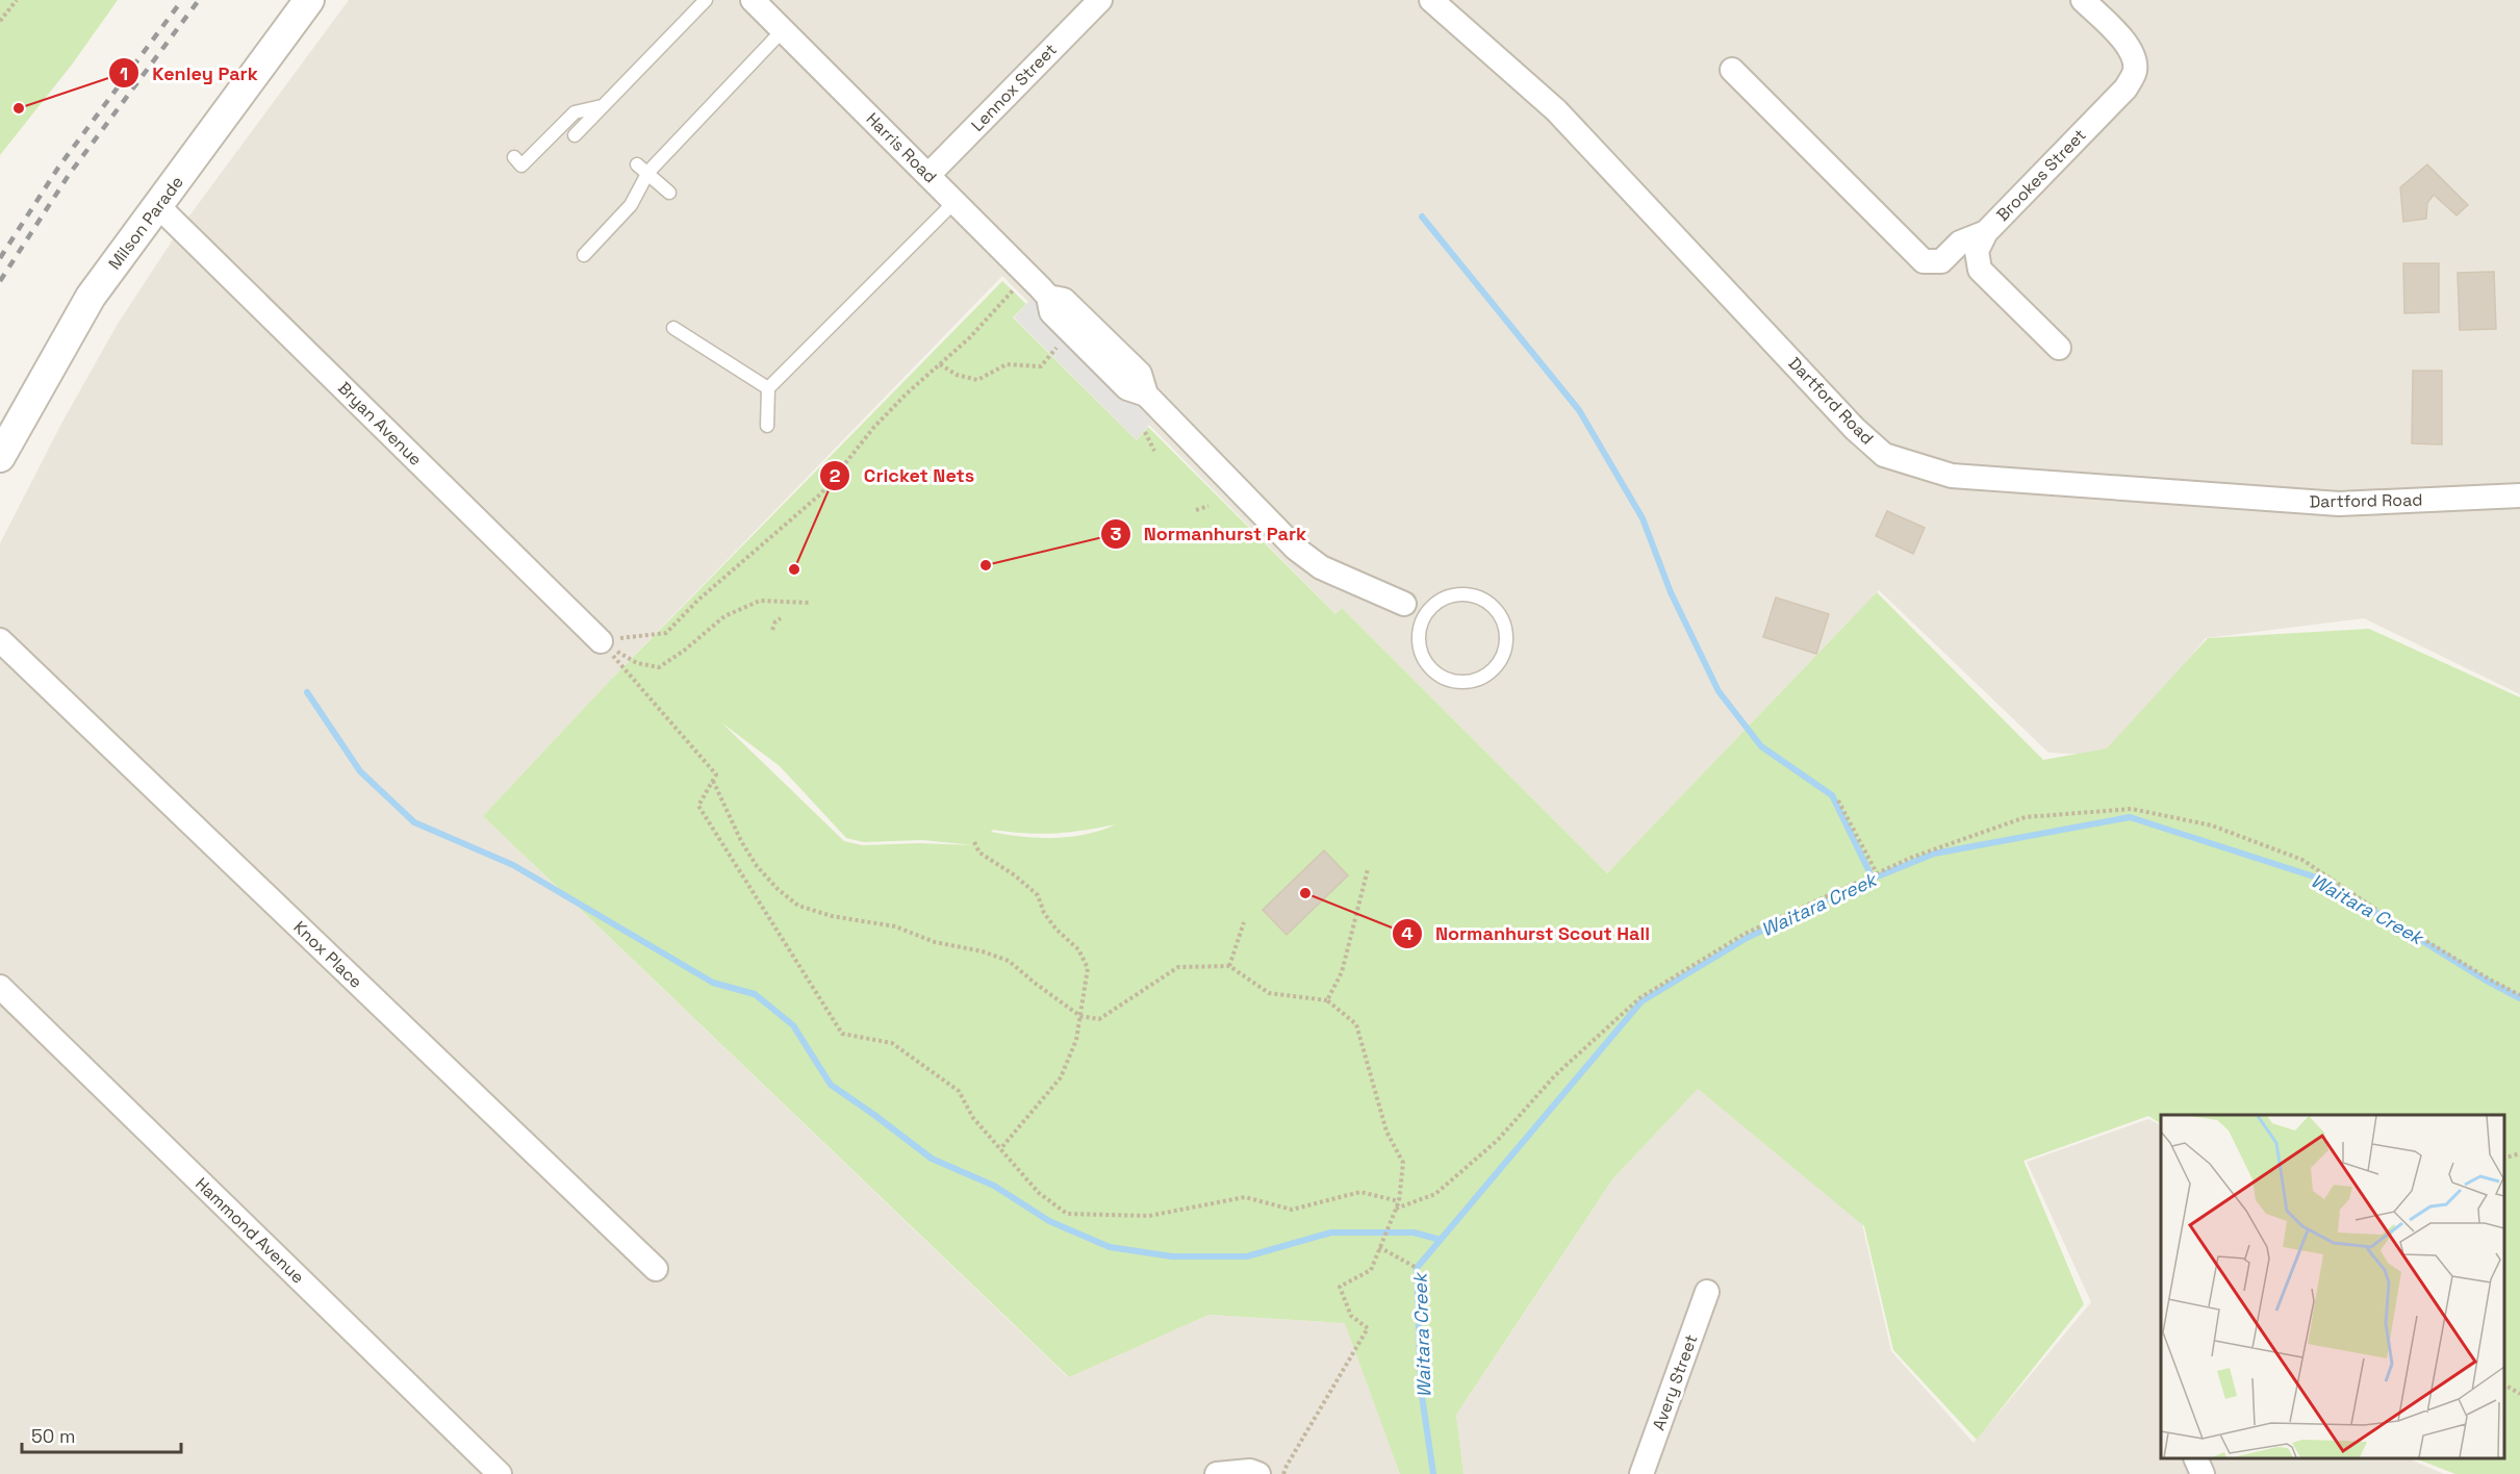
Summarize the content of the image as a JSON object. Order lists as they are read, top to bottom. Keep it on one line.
{"streets":{"street":["Lennox Street","Harris Road","Brookes Street","Milson Parade","Dartford Road","Bryan Avenue","Knox Place","Hammond Avenue","Avery Street"]},"crossings":[["Lennox Street","Harris Road"],["Milson Parade","Bryan Avenue"]],"water":["Waitara Creek"],"places":["Kenley Park","Normanhurst Park","Cricket Nets","Normanhurst Scout Hall"],"scale_bar":"50 m"}
